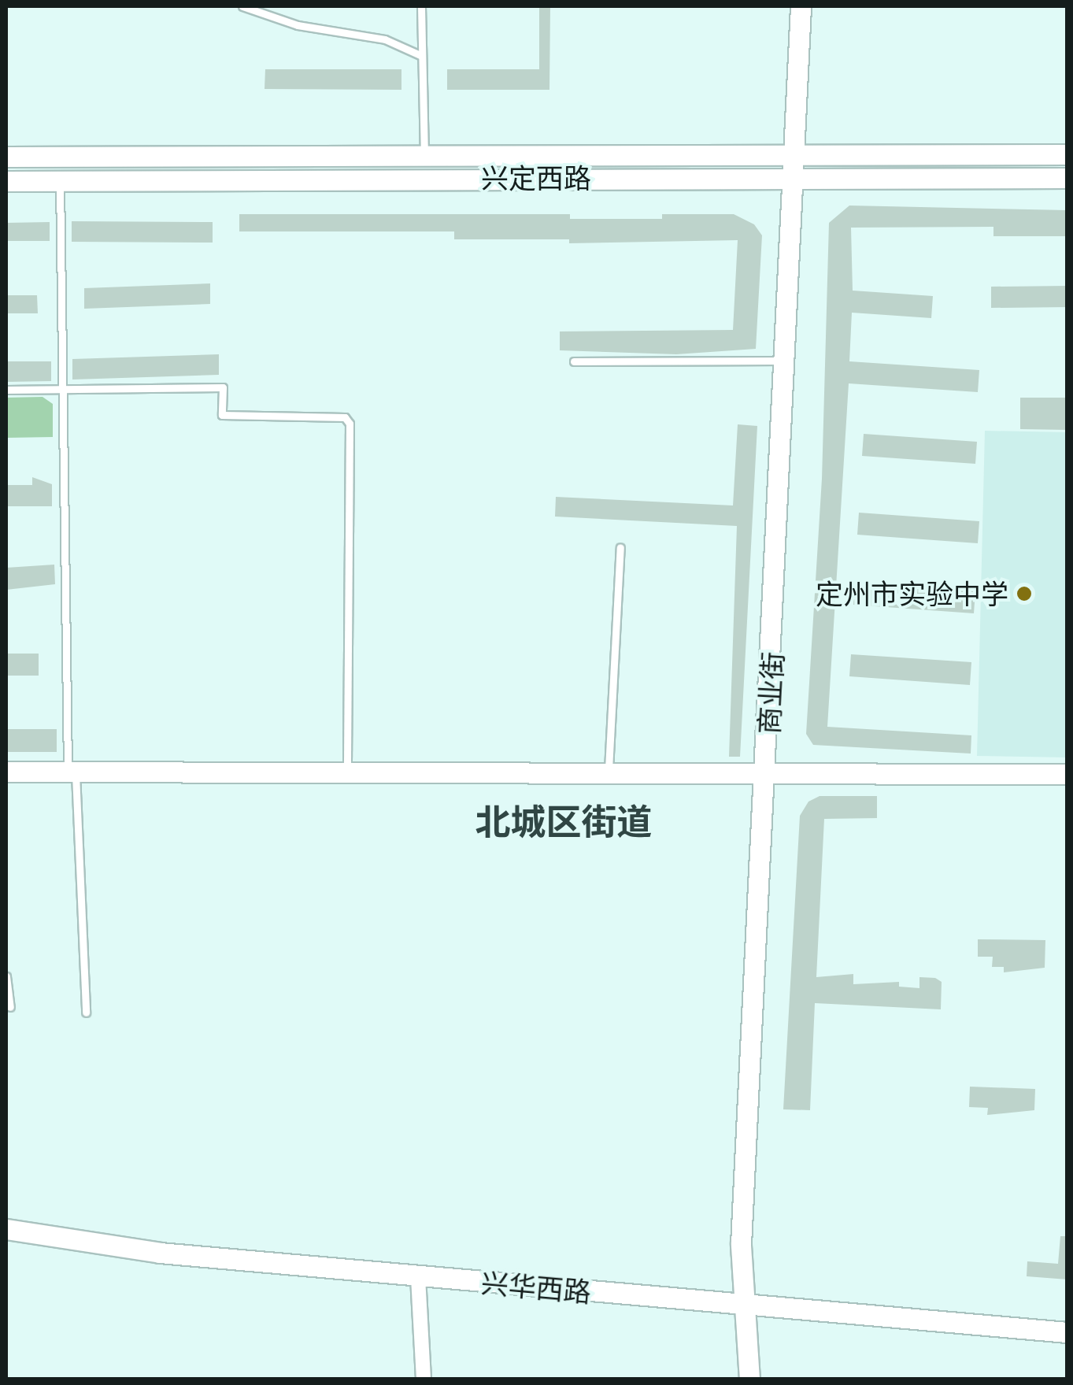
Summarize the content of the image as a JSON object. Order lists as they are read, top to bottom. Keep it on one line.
{"streets":{"main road":["兴定西路","商业街","兴华西路"]},"crossings":[["兴定西路","商业街"],["商业街","兴华西路"]],"districts":["北城区街道"],"places":["定州市实验中学"]}
